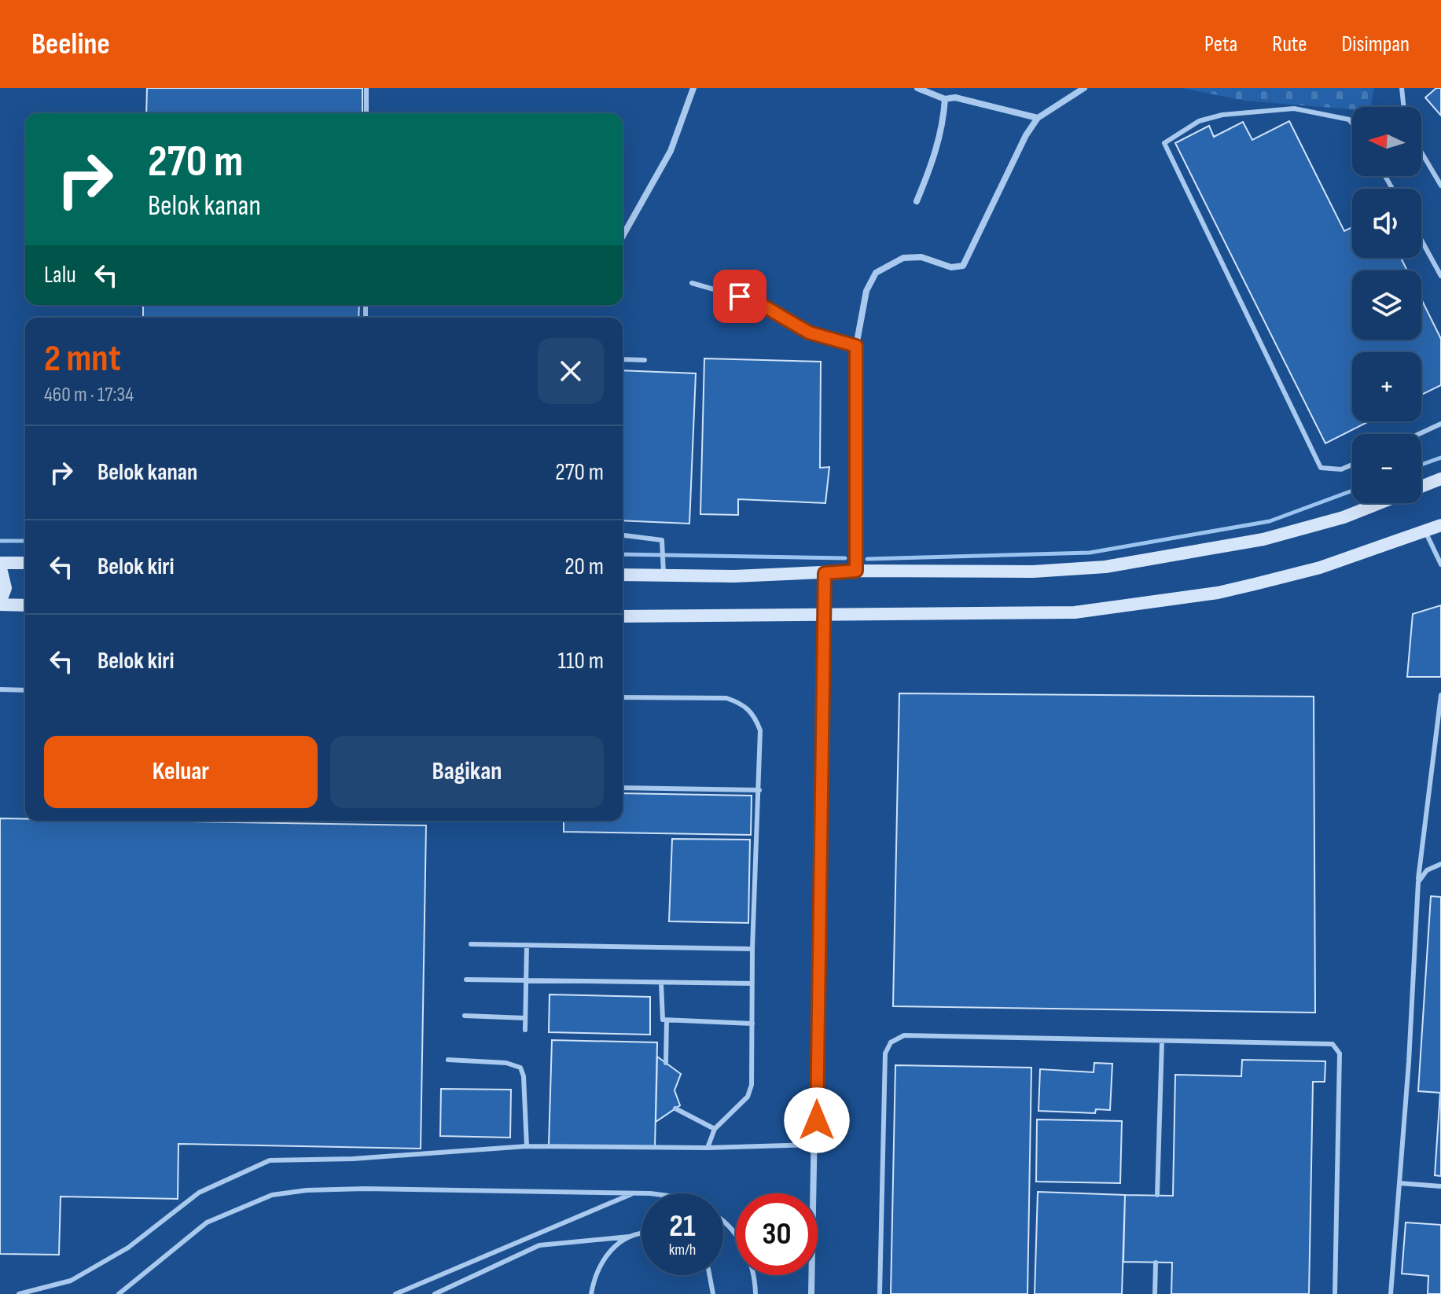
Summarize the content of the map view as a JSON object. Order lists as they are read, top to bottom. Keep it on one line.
{"north":"left","page":{"header":"Beeline","nav":["Peta","Rute","Disimpan"],"map_buttons":["+","−"],"turn":["270 m","Belok kanan"],"then":"Lalu","heading":["2 mnt","460 m · 17:34"],"list":[{"name":"Belok kanan","value":"270 m"},{"name":"Belok kiri","value":"20 m"},{"name":"Belok kiri","value":"110 m"}],"buttons":["Keluar","Bagikan"],"speed":"21 km/h","limit":"30"}}
